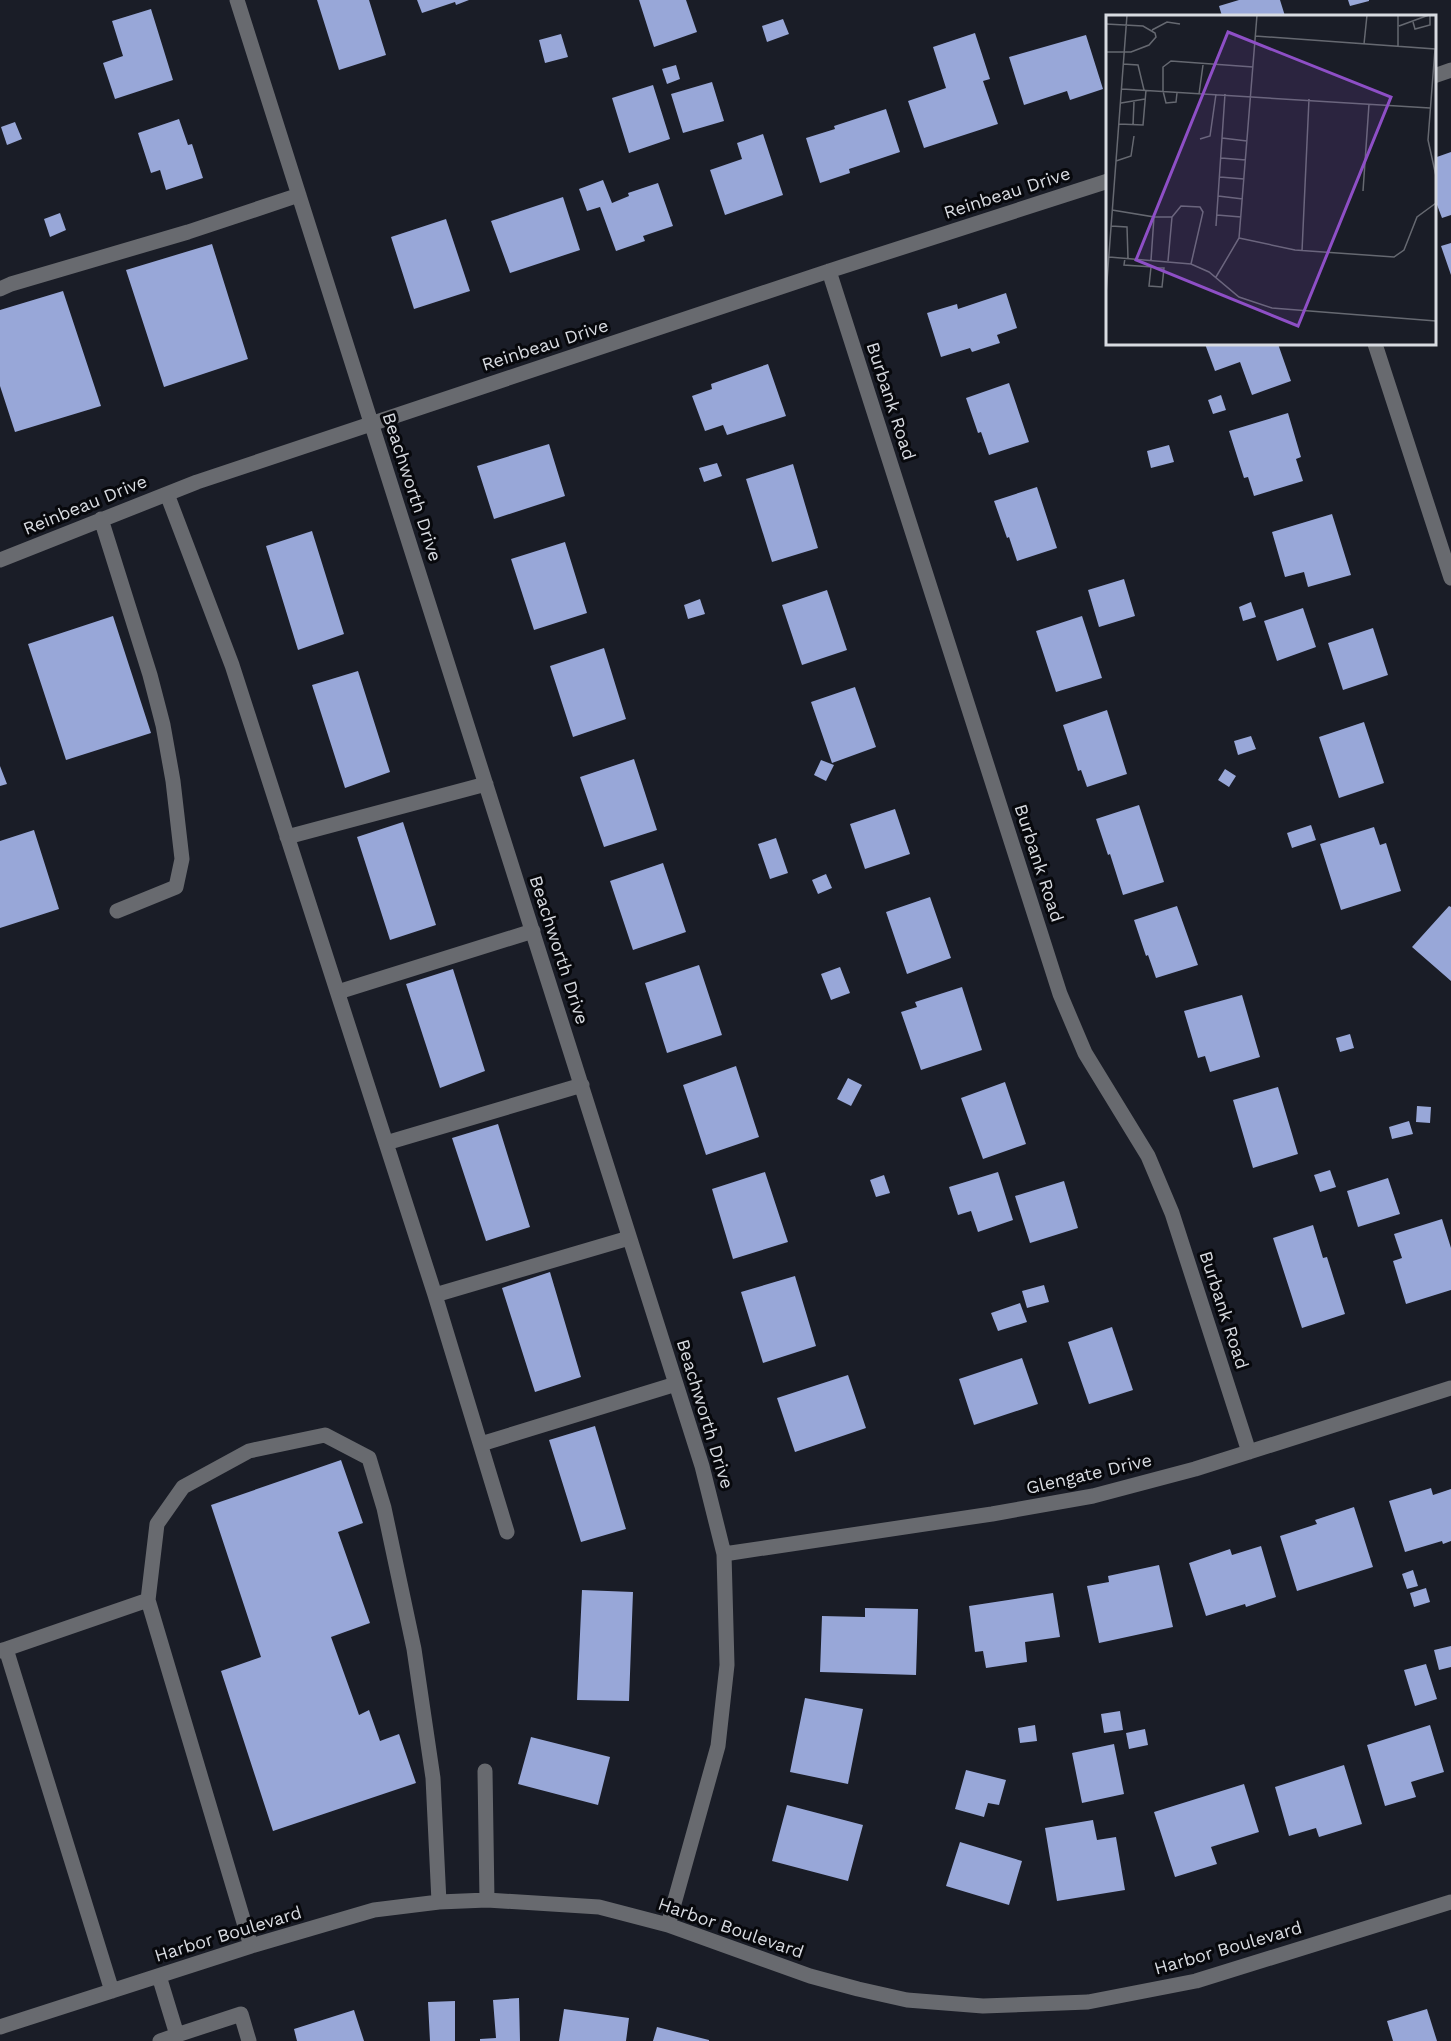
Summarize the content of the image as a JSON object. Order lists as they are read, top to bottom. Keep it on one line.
{"streets":{"street":["Reinbeau Drive","Burbank Road","Beachworth Drive","Glengate Drive","Harbor Boulevard"]},"crossings":[["Reinbeau Drive","Burbank Road"],["Reinbeau Drive","Beachworth Drive"],["Burbank Road","Glengate Drive"],["Beachworth Drive","Glengate Drive"],["Beachworth Drive","Harbor Boulevard"]]}
